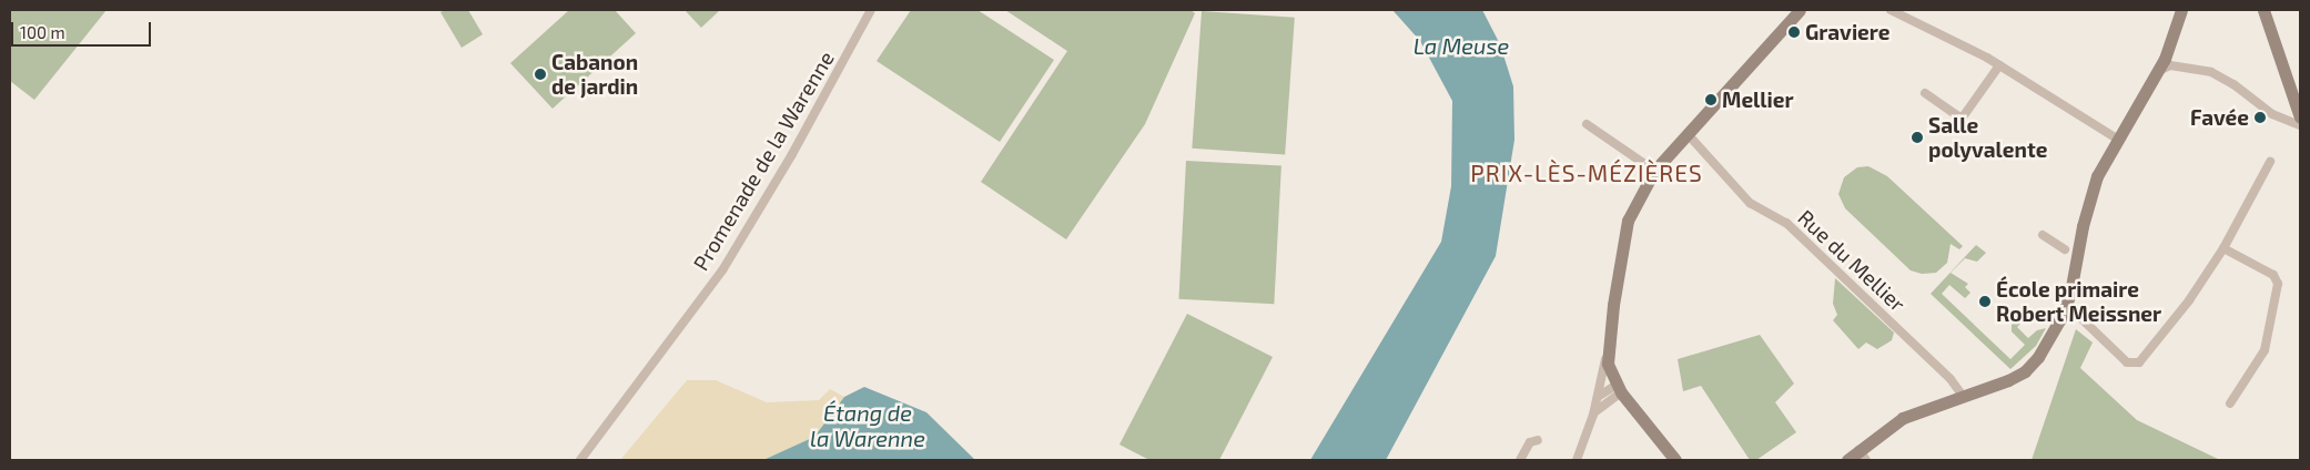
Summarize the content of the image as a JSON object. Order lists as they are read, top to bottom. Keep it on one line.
{"streets":{"street":["Promenade de la Warenne","Rue du Mellier"]},"districts":["PRIX-LÈS-MÉZIÈRES"],"water":["La Meuse","Étang de la Warenne"],"places":["Graviere","Cabanon de jardin","Mellier","Favée","Salle polyvalente","École primaire Robert Meissner"],"scale_bar":"100 m"}
